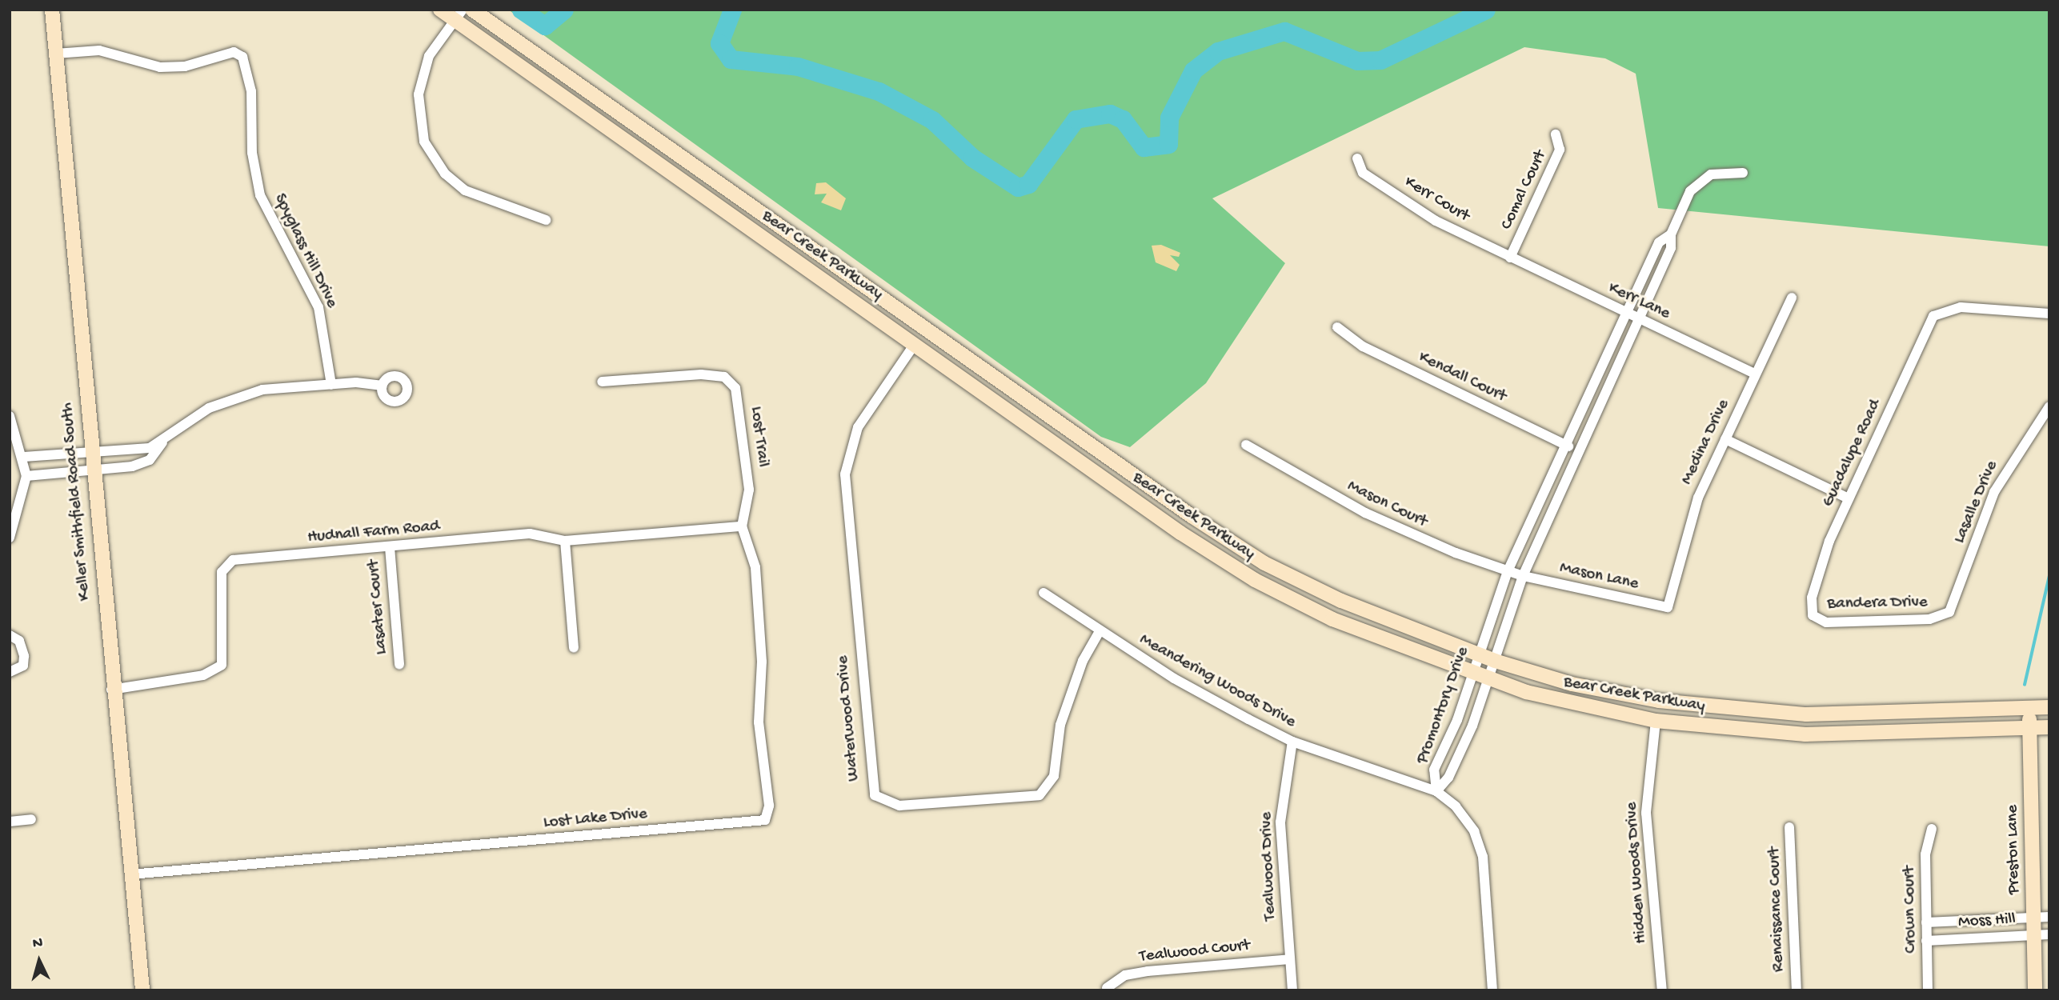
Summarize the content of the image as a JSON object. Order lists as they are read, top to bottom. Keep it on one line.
{"streets":{"main road":["Bear Creek Parkway","Keller Smithfield Road South","Preston Lane"],"street":["Comal Court","Kerr Court","Spyglass Hill Drive","Kerr Lane","Kendall Court","Lost Trail","Medina Drive","Guadalupe Road","Lasalle Drive","Mason Court","Hudnall Farm Road","Mason Lane","Bandera Drive","Lasater Court","Meandering Woods Drive","Promontory Drive","Waterwood Drive","Lost Lake Drive","Tealwood Drive","Hidden Woods Drive","Renaissance Court","Crown Court","Moss Hill","Tealwood Court"]},"crossings":[["Comal Court","Kerr Court"],["Comal Court","Kerr Lane"],["Kerr Court","Kerr Lane"],["Spyglass Hill Drive","Keller Smithfield Road South"],["Bear Creek Parkway","Promontory Drive"],["Bear Creek Parkway","Waterwood Drive"],["Bear Creek Parkway","Preston Lane"],["Bear Creek Parkway","Hidden Woods Drive"],["Kerr Lane","Medina Drive"],["Kerr Lane","Promontory Drive"],["Kendall Court","Promontory Drive"],["Lost Trail","Hudnall Farm Road"],["Lost Trail","Lost Lake Drive"],["Medina Drive","Mason Lane"],["Guadalupe Road","Bandera Drive"],["Keller Smithfield Road South","Hudnall Farm Road"],["Keller Smithfield Road South","Lost Lake Drive"],["Lasalle Drive","Bandera Drive"],["Mason Court","Mason Lane"],["Mason Court","Promontory Drive"],["Hudnall Farm Road","Lasater Court"],["Hudnall Farm Road","Lost Lake Drive"],["Mason Lane","Promontory Drive"],["Meandering Woods Drive","Promontory Drive"],["Meandering Woods Drive","Waterwood Drive"],["Meandering Woods Drive","Tealwood Drive"],["Preston Lane","Moss Hill"],["Tealwood Drive","Tealwood Court"],["Crown Court","Moss Hill"]],"north":"top"}
